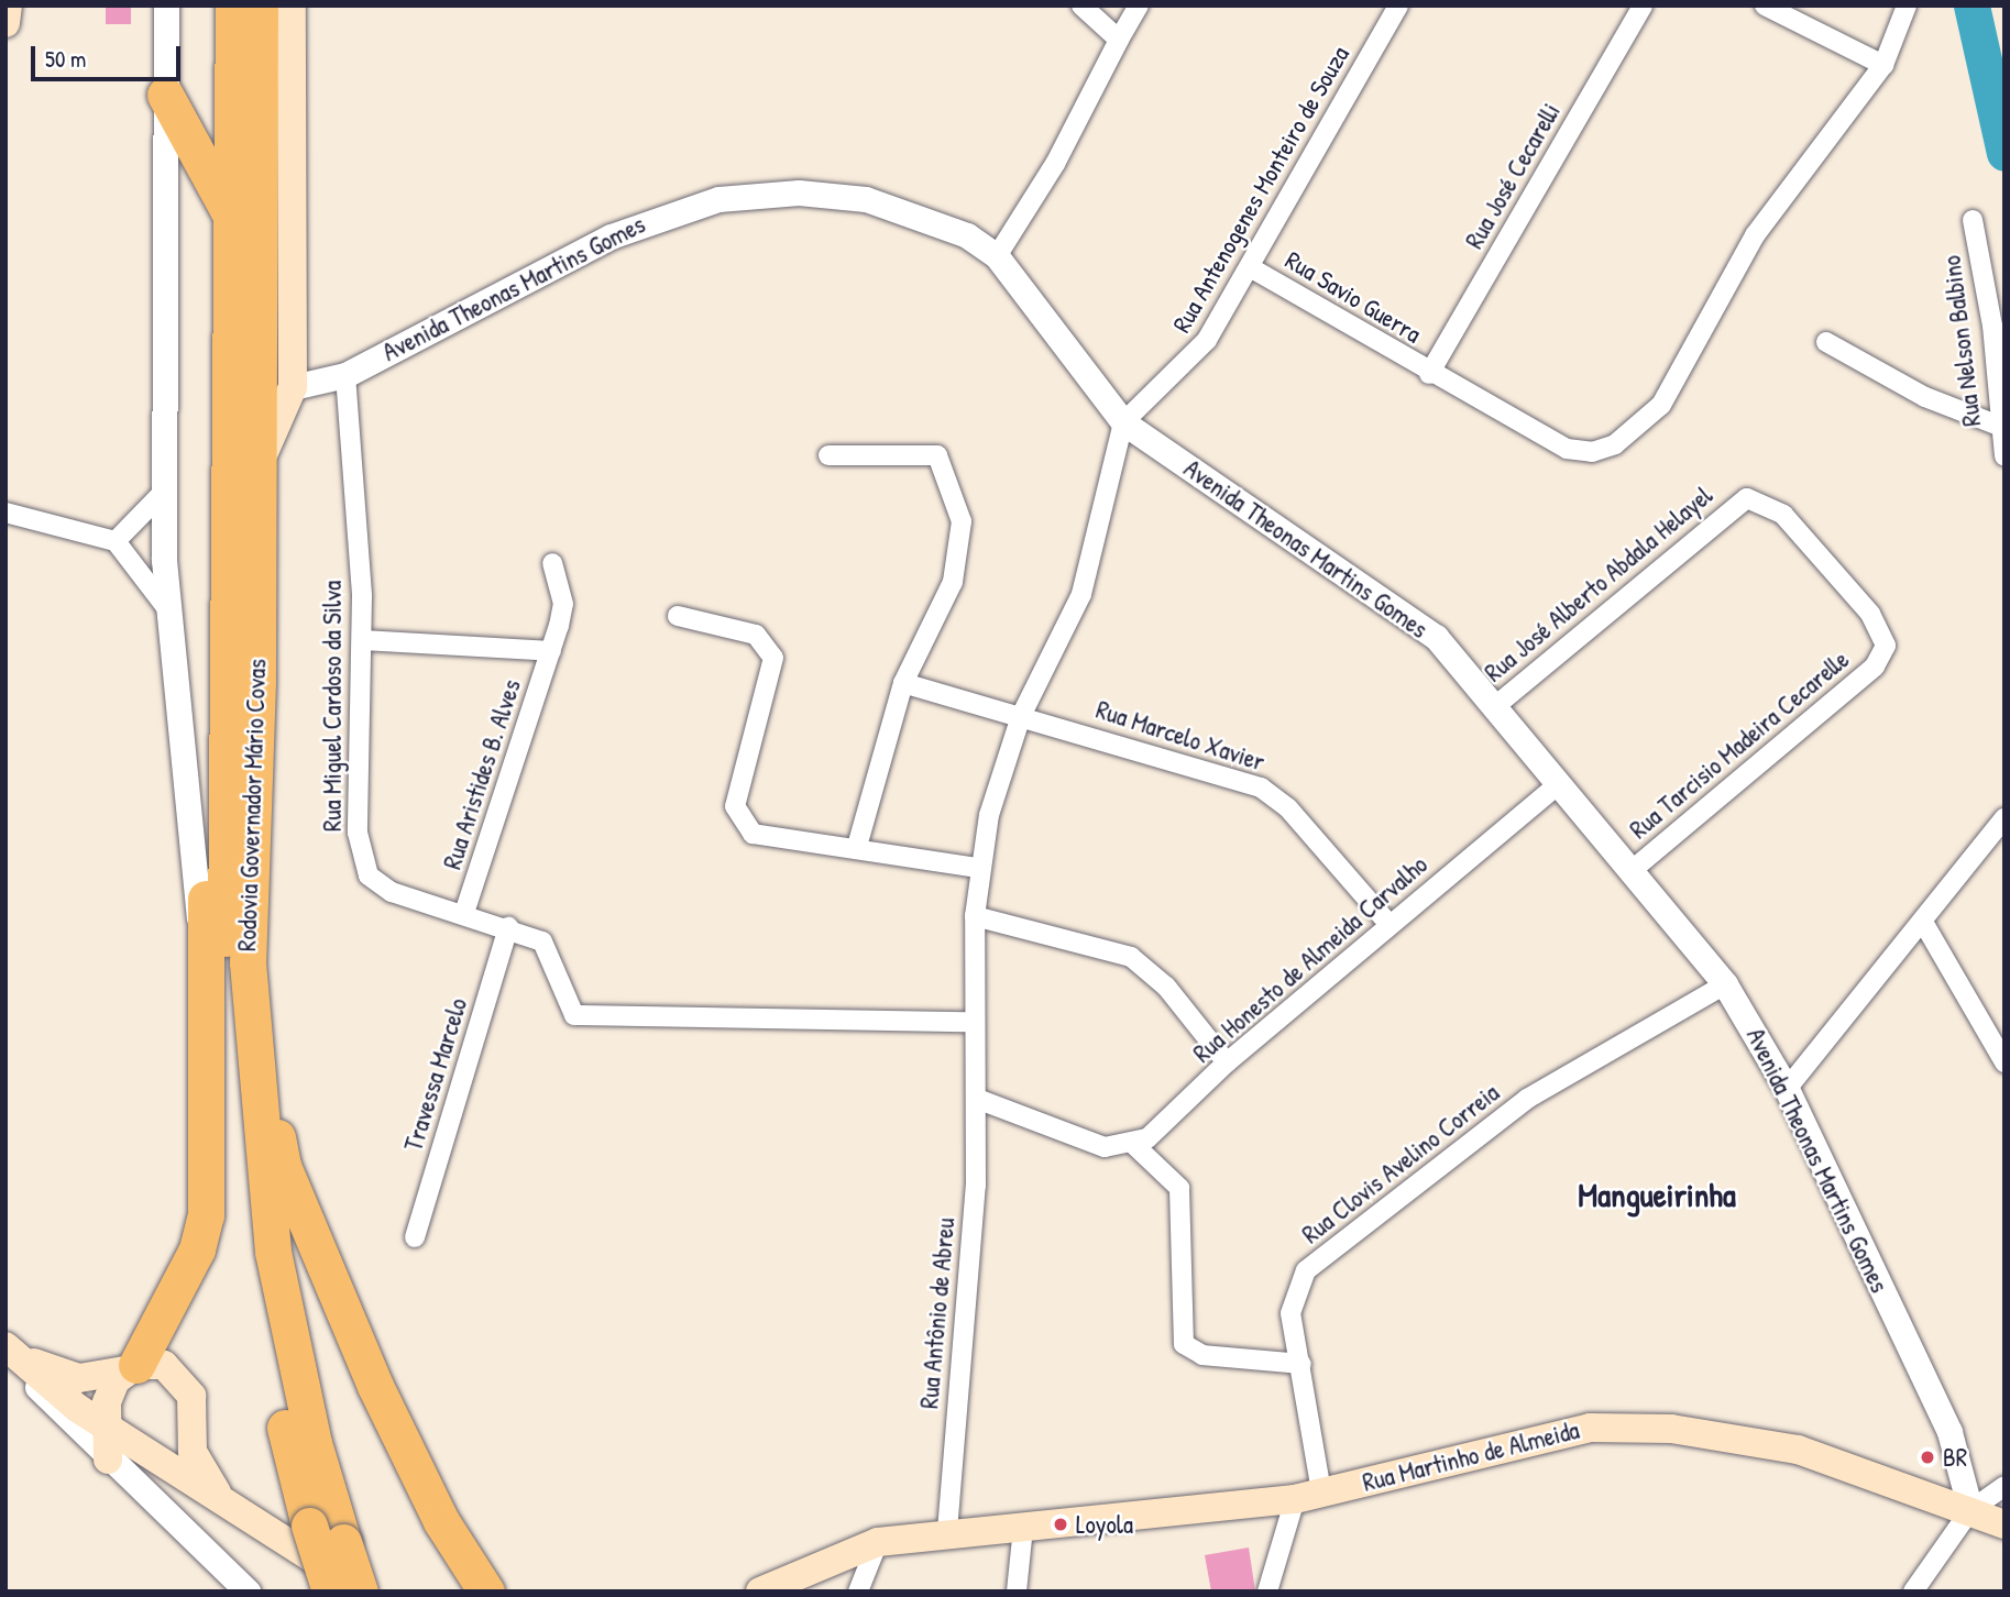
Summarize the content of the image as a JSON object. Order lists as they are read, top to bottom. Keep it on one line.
{"streets":{"highway":["Rodovia Governador Mário Covas"],"main road":["Rua Martinho de Almeida"],"street":["Rua José Cecarelli","Rua Antenogenes Monteiro de Souza","Avenida Theonas Martins Gomes","Rua Savio Guerra","Rua Nelson Balbino","Rua José Alberto Abdala Helayel","Rua Miguel Cardoso da Silva","Rua Marcelo Xavier","Rua Tarcisio Madeira Cecarelle","Rua Aristides B. Alves","Rua Honesto de Almeida Carvalho","Travessa Marcelo","Rua Clovis Avelino Correia","Rua Antônio de Abreu"]},"crossings":[["Rua José Cecarelli","Rua Savio Guerra"],["Rua Antenogenes Monteiro de Souza","Avenida Theonas Martins Gomes"],["Rua Antenogenes Monteiro de Souza","Rua Savio Guerra"],["Rua Antenogenes Monteiro de Souza","Rua Antônio de Abreu"],["Avenida Theonas Martins Gomes","Rua José Alberto Abdala Helayel"],["Avenida Theonas Martins Gomes","Rua Miguel Cardoso da Silva"],["Avenida Theonas Martins Gomes","Rua Tarcisio Madeira Cecarelle"],["Avenida Theonas Martins Gomes","Rua Honesto de Almeida Carvalho"],["Avenida Theonas Martins Gomes","Rua Clovis Avelino Correia"],["Avenida Theonas Martins Gomes","Rua Antônio de Abreu"],["Avenida Theonas Martins Gomes","Rua Martinho de Almeida"],["Rua José Alberto Abdala Helayel","Rua Tarcisio Madeira Cecarelle"],["Rua Miguel Cardoso da Silva","Rua Aristides B. Alves"],["Rua Miguel Cardoso da Silva","Travessa Marcelo"],["Rua Miguel Cardoso da Silva","Rua Antônio de Abreu"],["Rua Marcelo Xavier","Rua Honesto de Almeida Carvalho"],["Rua Marcelo Xavier","Rua Antônio de Abreu"],["Rua Clovis Avelino Correia","Rua Martinho de Almeida"],["Rua Antônio de Abreu","Rua Martinho de Almeida"]],"districts":["Mangueirinha"],"places":["BR","Loyola"],"scale_bar":"50 m"}
